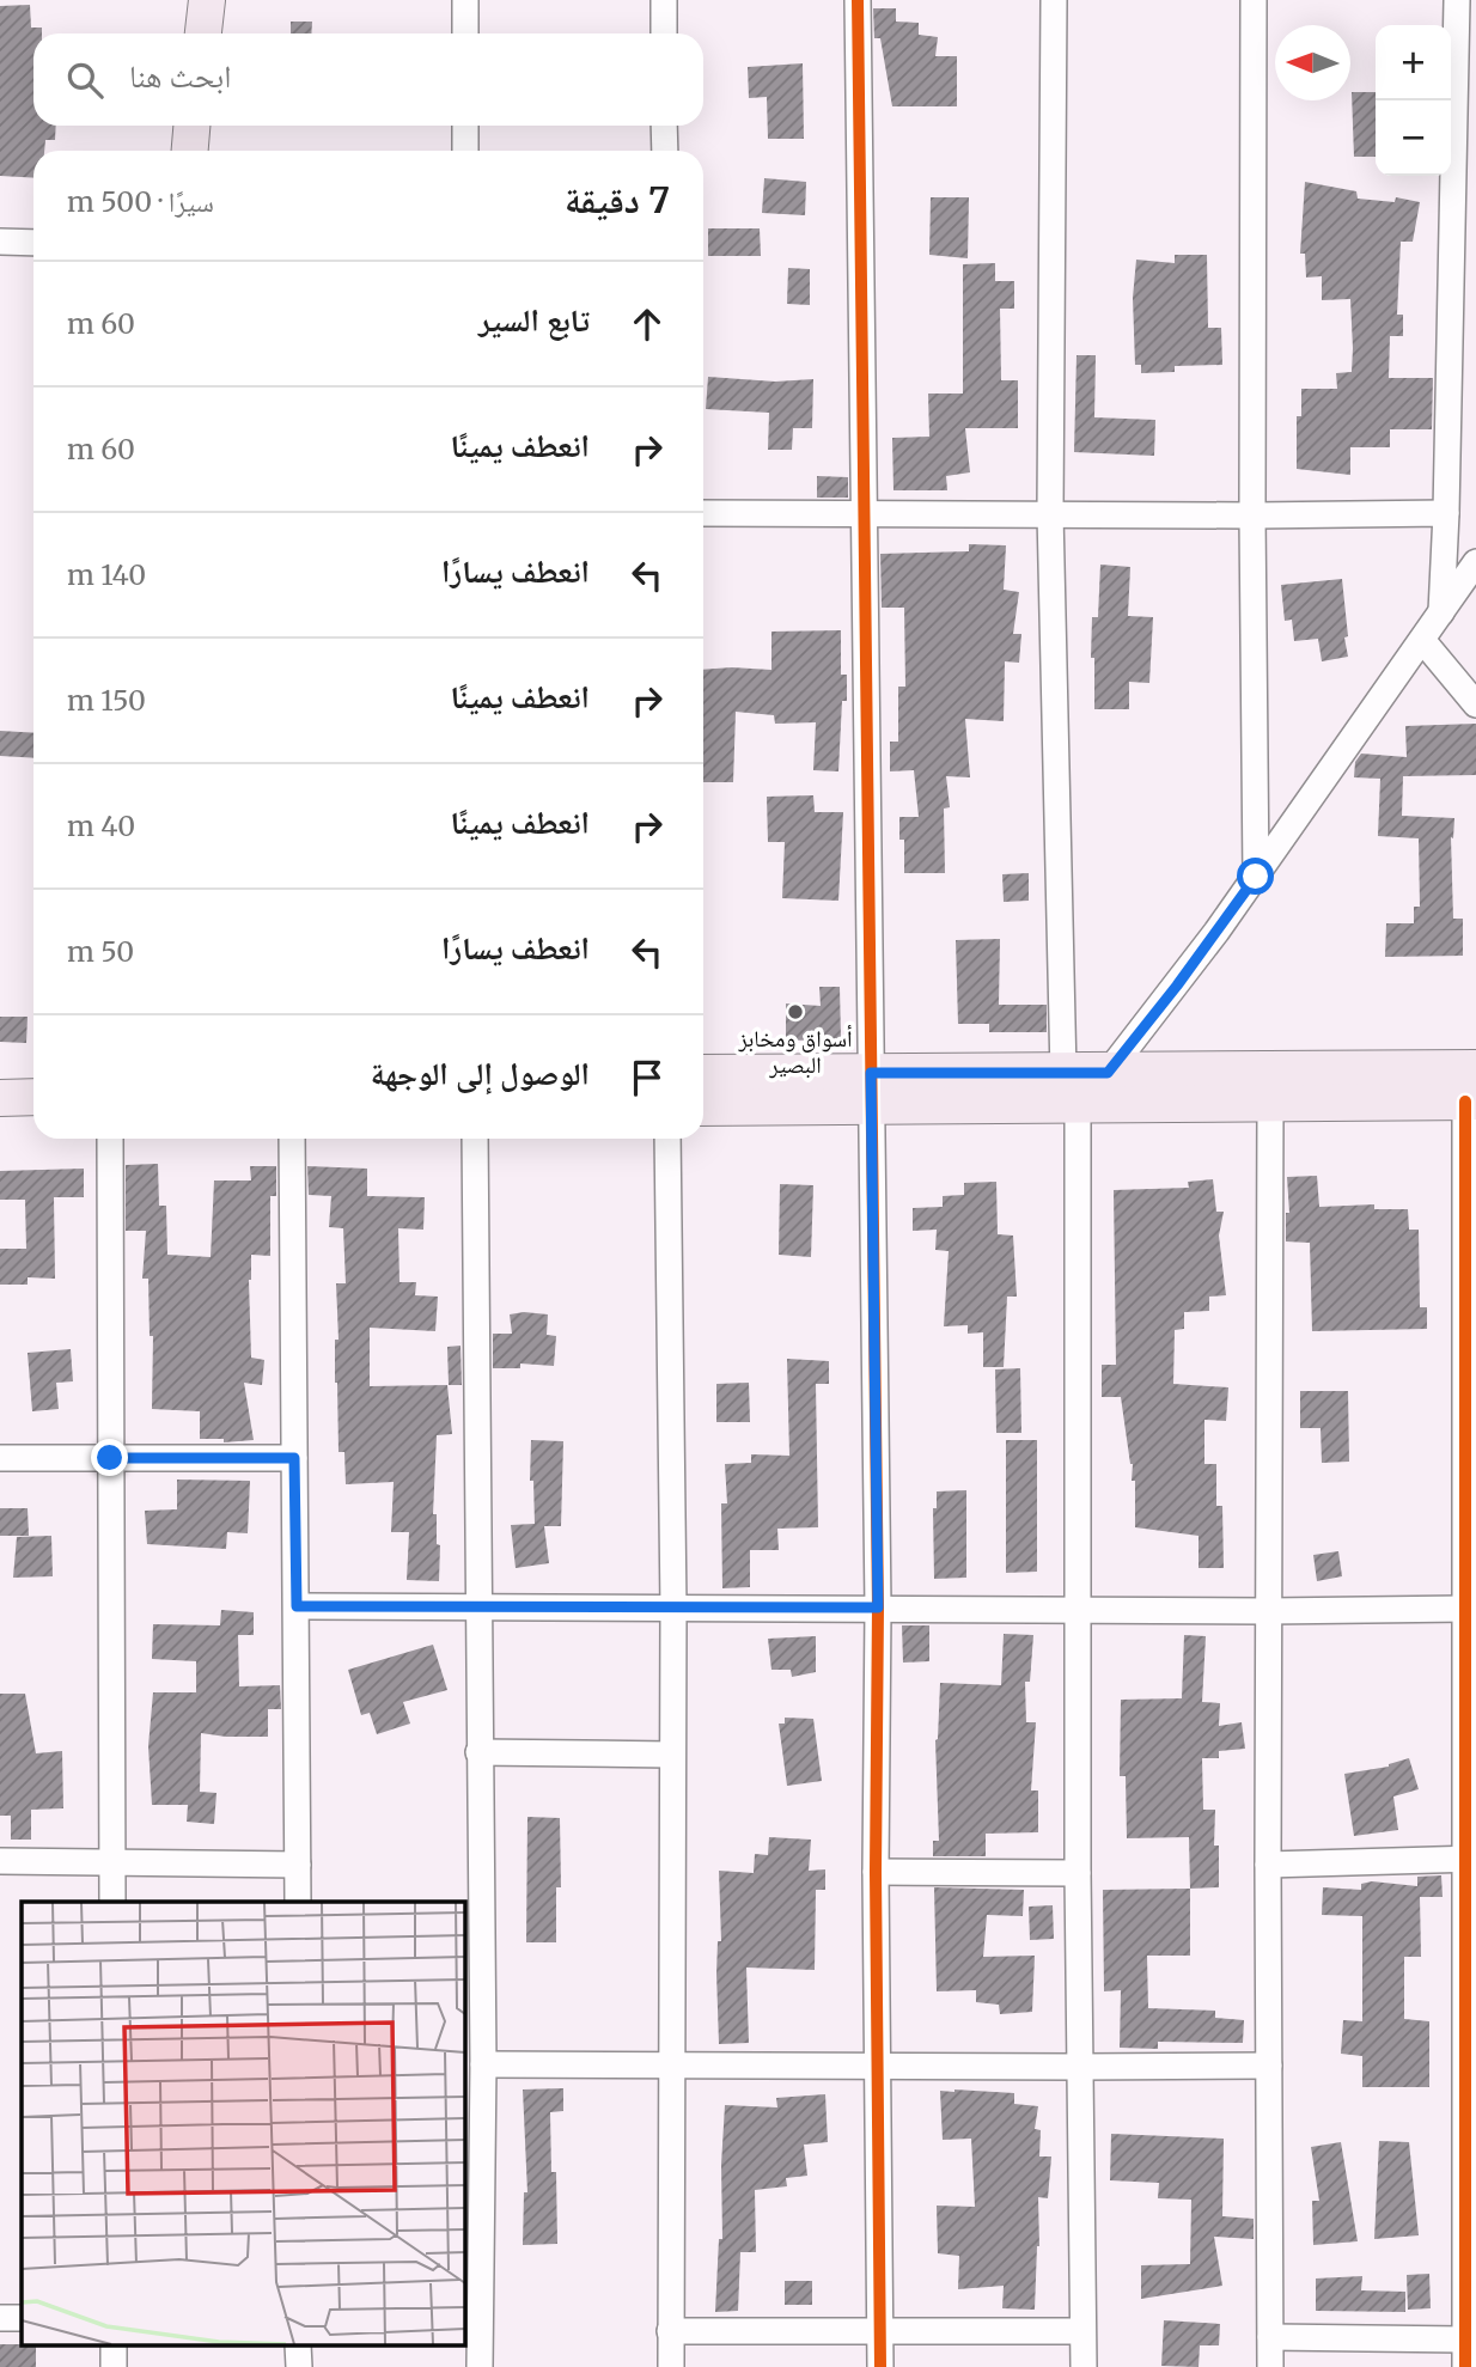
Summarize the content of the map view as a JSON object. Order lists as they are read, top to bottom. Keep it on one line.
{"places":["أسواق ومخابز البصير"],"north":"left","page":{"map_buttons":["+","−"],"search":"ابحث هنا","heading":["7 دقيقة","سيرًا · 500 m"],"list":[["تابع السير","60 m"],["انعطف يمينًا","60 m"],["انعطف يسارًا","140 m"],["انعطف يمينًا","150 m"],["انعطف يمينًا","40 m"],["انعطف يسارًا","50 m"],"الوصول إلى الوجهة"]}}
